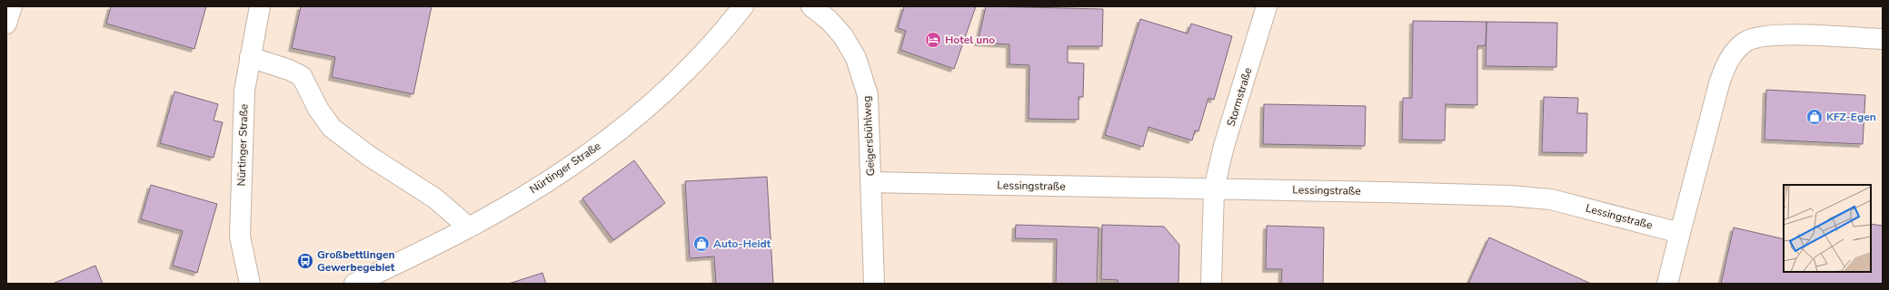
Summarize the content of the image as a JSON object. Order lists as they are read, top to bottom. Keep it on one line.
{"streets":{"street":["Stormstraße","Geigersbühlweg","Nürtinger Straße","Lessingstraße"]},"crossings":[["Stormstraße","Lessingstraße"],["Geigersbühlweg","Lessingstraße"]],"places":{"hotel":["Hotel uno"],"shop":["KFZ-Egen","Auto-Heidt"],"bus stop":["Großbettlingen Gewerbegebiet"]}}
